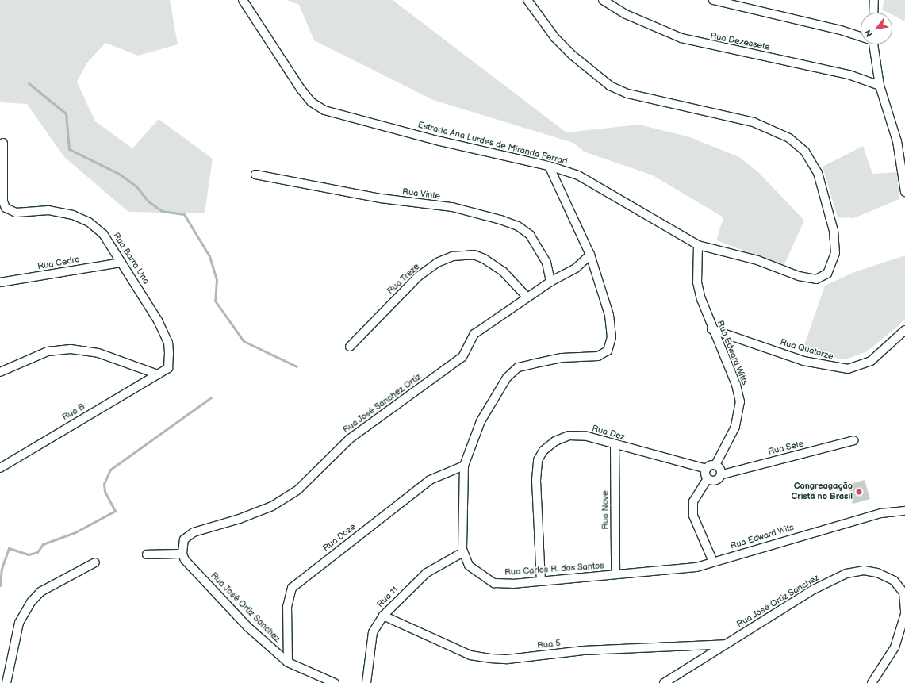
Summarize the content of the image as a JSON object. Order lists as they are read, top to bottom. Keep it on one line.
{"streets":{"street":["Rua Dezessete","Estrada Ana Lurdes de Miranda Ferrari","Rua Vinte","Rua Barra Una","Rua Cedro","Rua Treze","Rua Quatorze","Rua Edward Witts","Rua José Sanchez Ortiz","Rua B","Rua Dez","Rua Sete","Rua Nove","Rua Edward Wits","Rua Doze","Rua Carlos R. dos Santos","Rua 11","Rua José Ortiz Sanchez","Rua 5"]},"crossings":[["Estrada Ana Lurdes de Miranda Ferrari","Rua Edward Witts"],["Estrada Ana Lurdes de Miranda Ferrari","Rua Carlos R. dos Santos"],["Rua Vinte","Rua José Sanchez Ortiz"],["Rua Barra Una","Rua Cedro"],["Rua Barra Una","Rua B"],["Rua Treze","Rua José Sanchez Ortiz"],["Rua Quatorze","Rua Edward Witts"],["Rua Edward Witts","Rua Dez"],["Rua Edward Witts","Rua Sete"],["Rua José Sanchez Ortiz","Rua Carlos R. dos Santos"],["Rua José Sanchez Ortiz","Rua José Ortiz Sanchez"],["Rua Dez","Rua Sete"],["Rua Dez","Rua Nove"],["Rua Dez","Rua Carlos R. dos Santos"],["Rua Nove","Rua Carlos R. dos Santos"],["Rua Edward Wits","Rua Carlos R. dos Santos"],["Rua Doze","Rua Carlos R. dos Santos"],["Rua Doze","Rua José Ortiz Sanchez"],["Rua Carlos R. dos Santos","Rua 11"],["Rua 11","Rua 5"],["Rua José Ortiz Sanchez","Rua 5"]],"places":["Congreagação Cristã no Brasil"],"north":"bottom left"}
